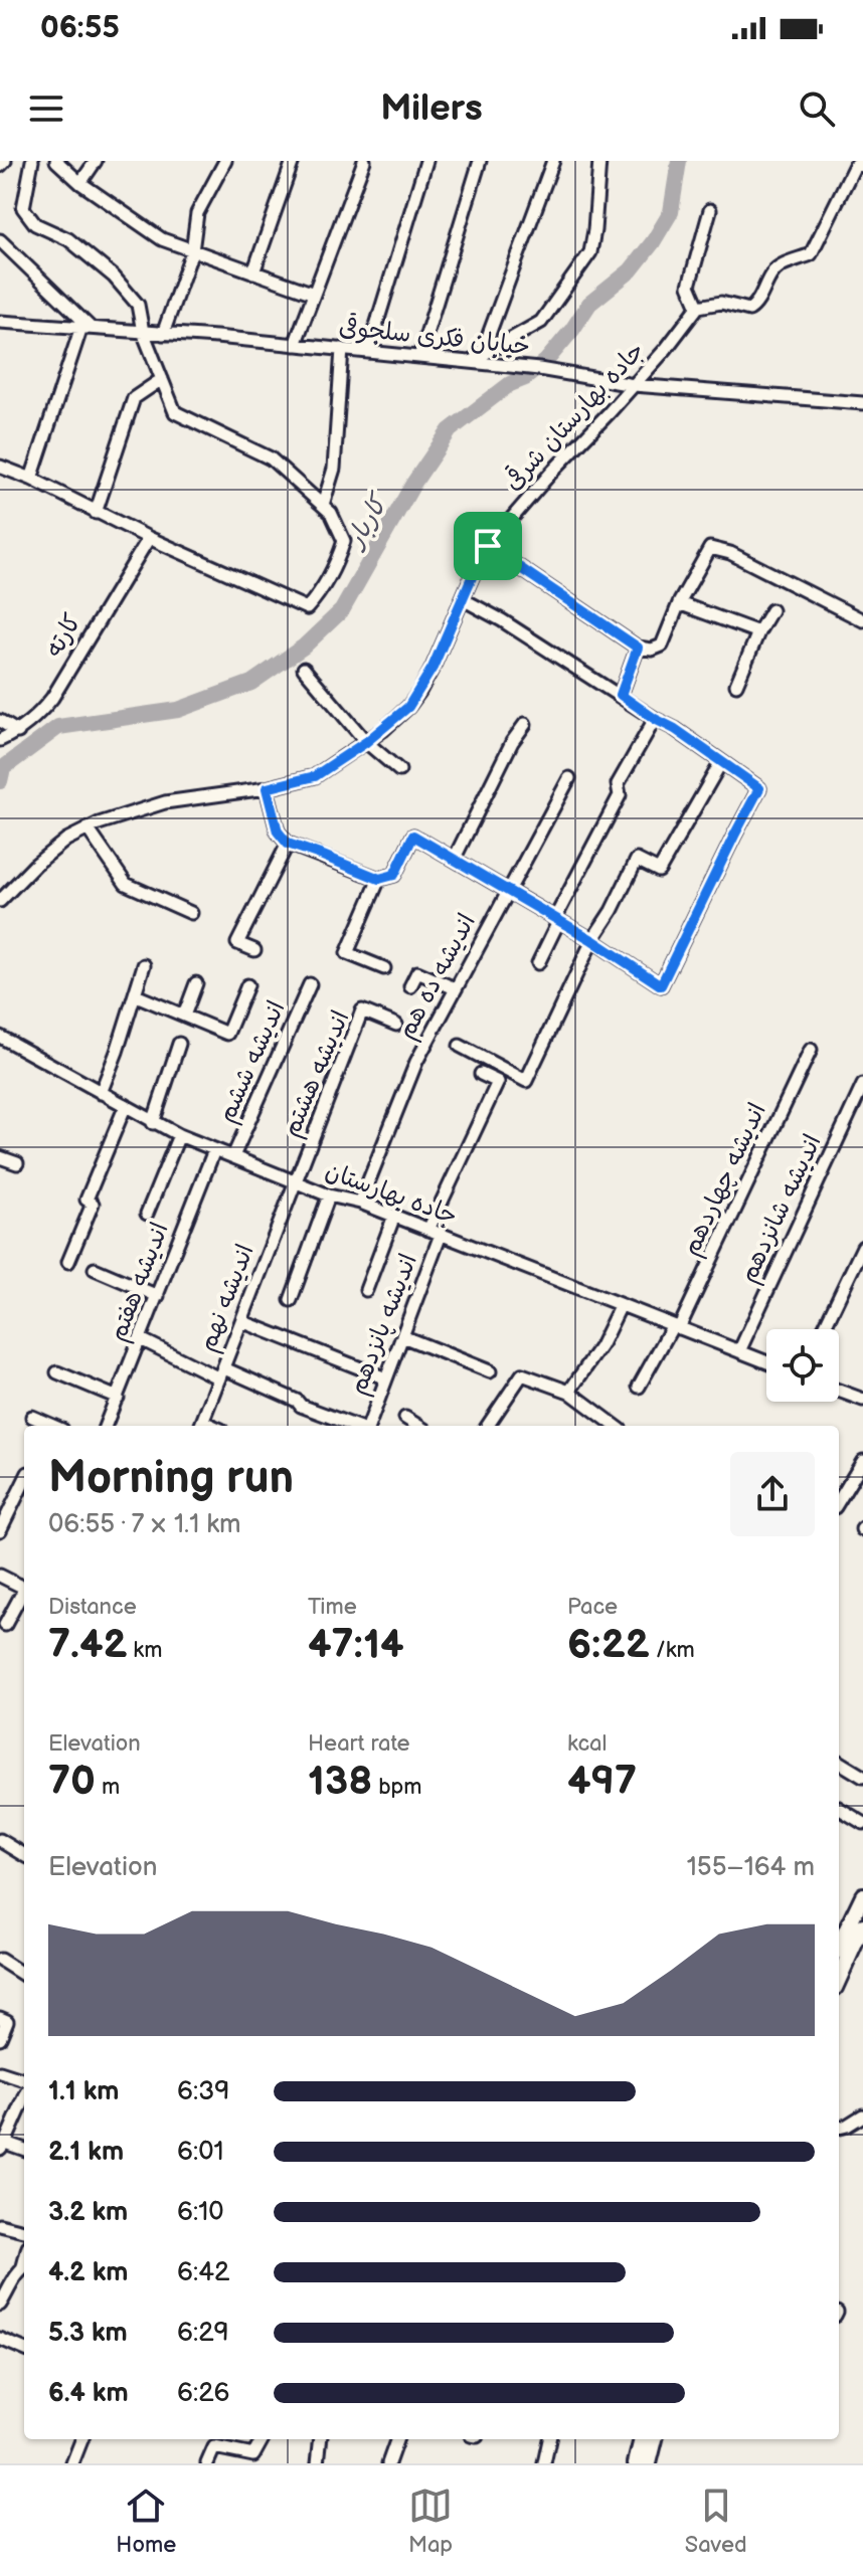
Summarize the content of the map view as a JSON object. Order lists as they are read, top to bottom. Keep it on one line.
{"streets":{"street":["خیابان فکری سلجوقی","جاده بهارستان شرقی","کارته","اندیشه ده هم","اندیشه ششم","اندیشه هشتم","اندیشه چهاردهم","جاده بهارستان","اندیشه شانزدهم","اندیشه هفتم","اندیشه نهم","اندیشه پانزدهم"]},"crossings":[["خیابان فکری سلجوقی","جاده بهارستان شرقی"],["اندیشه ده هم","جاده بهارستان"],["اندیشه ششم","جاده بهارستان"],["اندیشه هشتم","جاده بهارستان"],["اندیشه هشتم","اندیشه نهم"],["اندیشه چهاردهم","جاده بهارستان"],["جاده بهارستان","اندیشه شانزدهم"],["جاده بهارستان","اندیشه هفتم"],["جاده بهارستان","اندیشه نهم"],["جاده بهارستان","اندیشه پانزدهم"]],"water":["کاربار"],"page":{"status":"06:55","header":"Milers","heading":["Morning run","06:55 · 7 × 1.1 km"],"stats":[["Distance","7.42 km"],["Time","47:14"],["Pace","6:22 /km"],["Elevation","70 m"],["Heart rate","138 bpm"],["kcal","497"]],"chart":["Elevation","155–164 m"],"list":[{"name":"1.1 km","note":"6:39"},{"name":"2.1 km","note":"6:01"},{"name":"3.2 km","note":"6:10"},{"name":"4.2 km","note":"6:42"},{"name":"5.3 km","note":"6:29"},{"name":"6.4 km","note":"6:26"}],"tabs":["Home","Map","Saved"]}}
